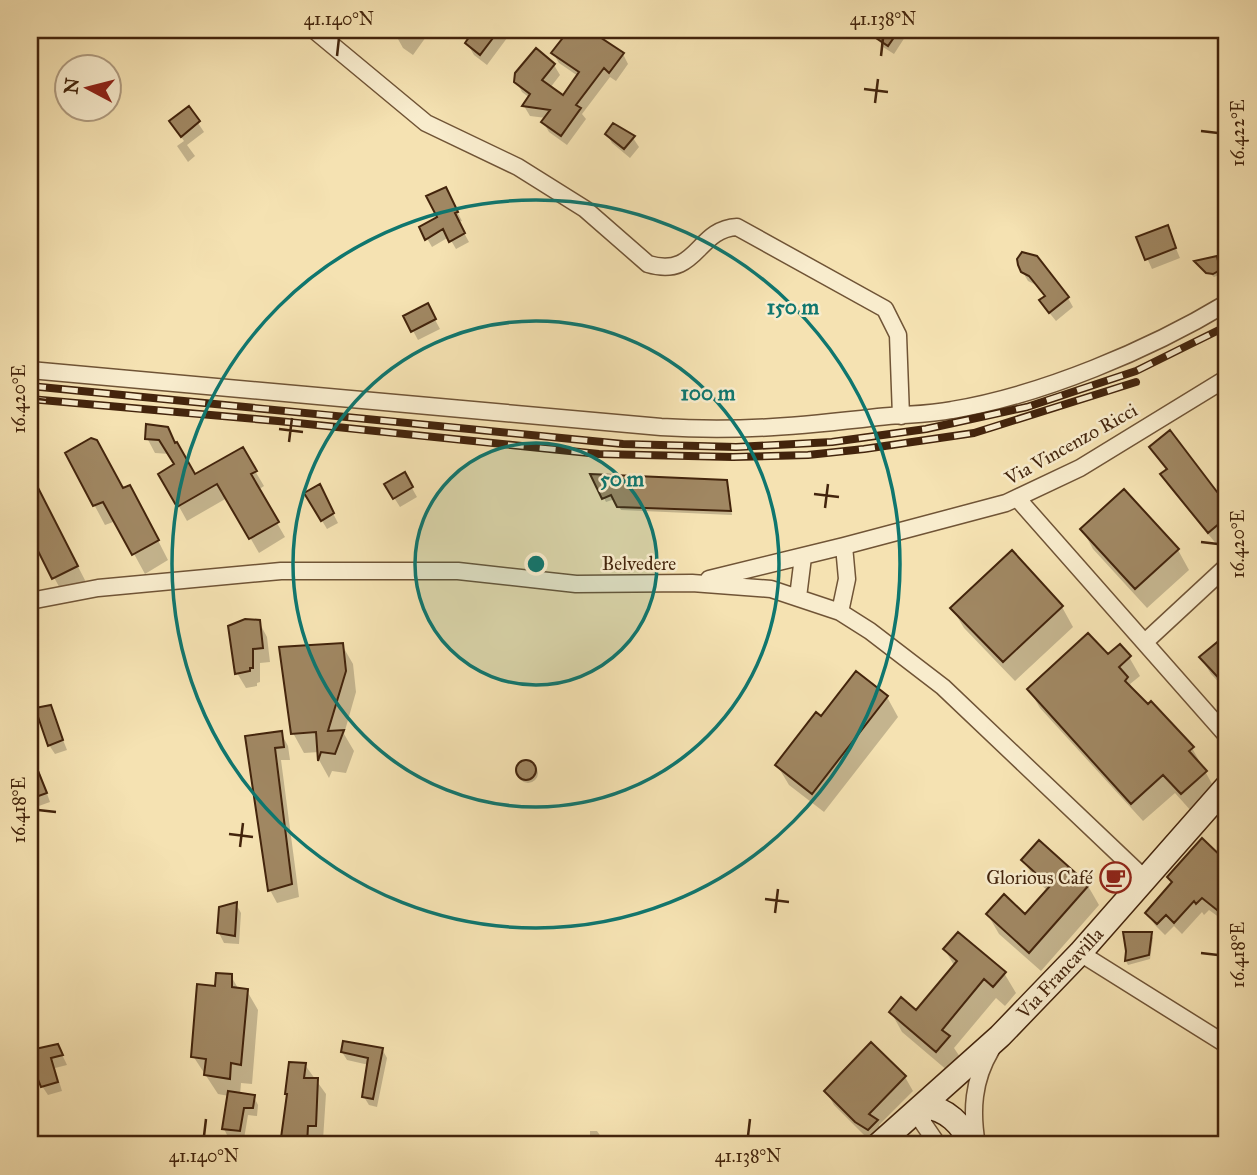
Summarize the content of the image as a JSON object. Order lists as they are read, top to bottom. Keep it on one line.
{"streets":{"street":["Via Vincenzo Ricci","Belvedere","Via Francavilla"]},"crossings":[["Via Vincenzo Ricci","Belvedere"],["Belvedere","Via Francavilla"]],"places":{"cafe":["Glorious Café"]},"north":"left","coordinates":["41.140°N","41.138°N","16.422°E","16.420°E","16.418°E"],"rings":["150 m","100 m","50 m"]}
